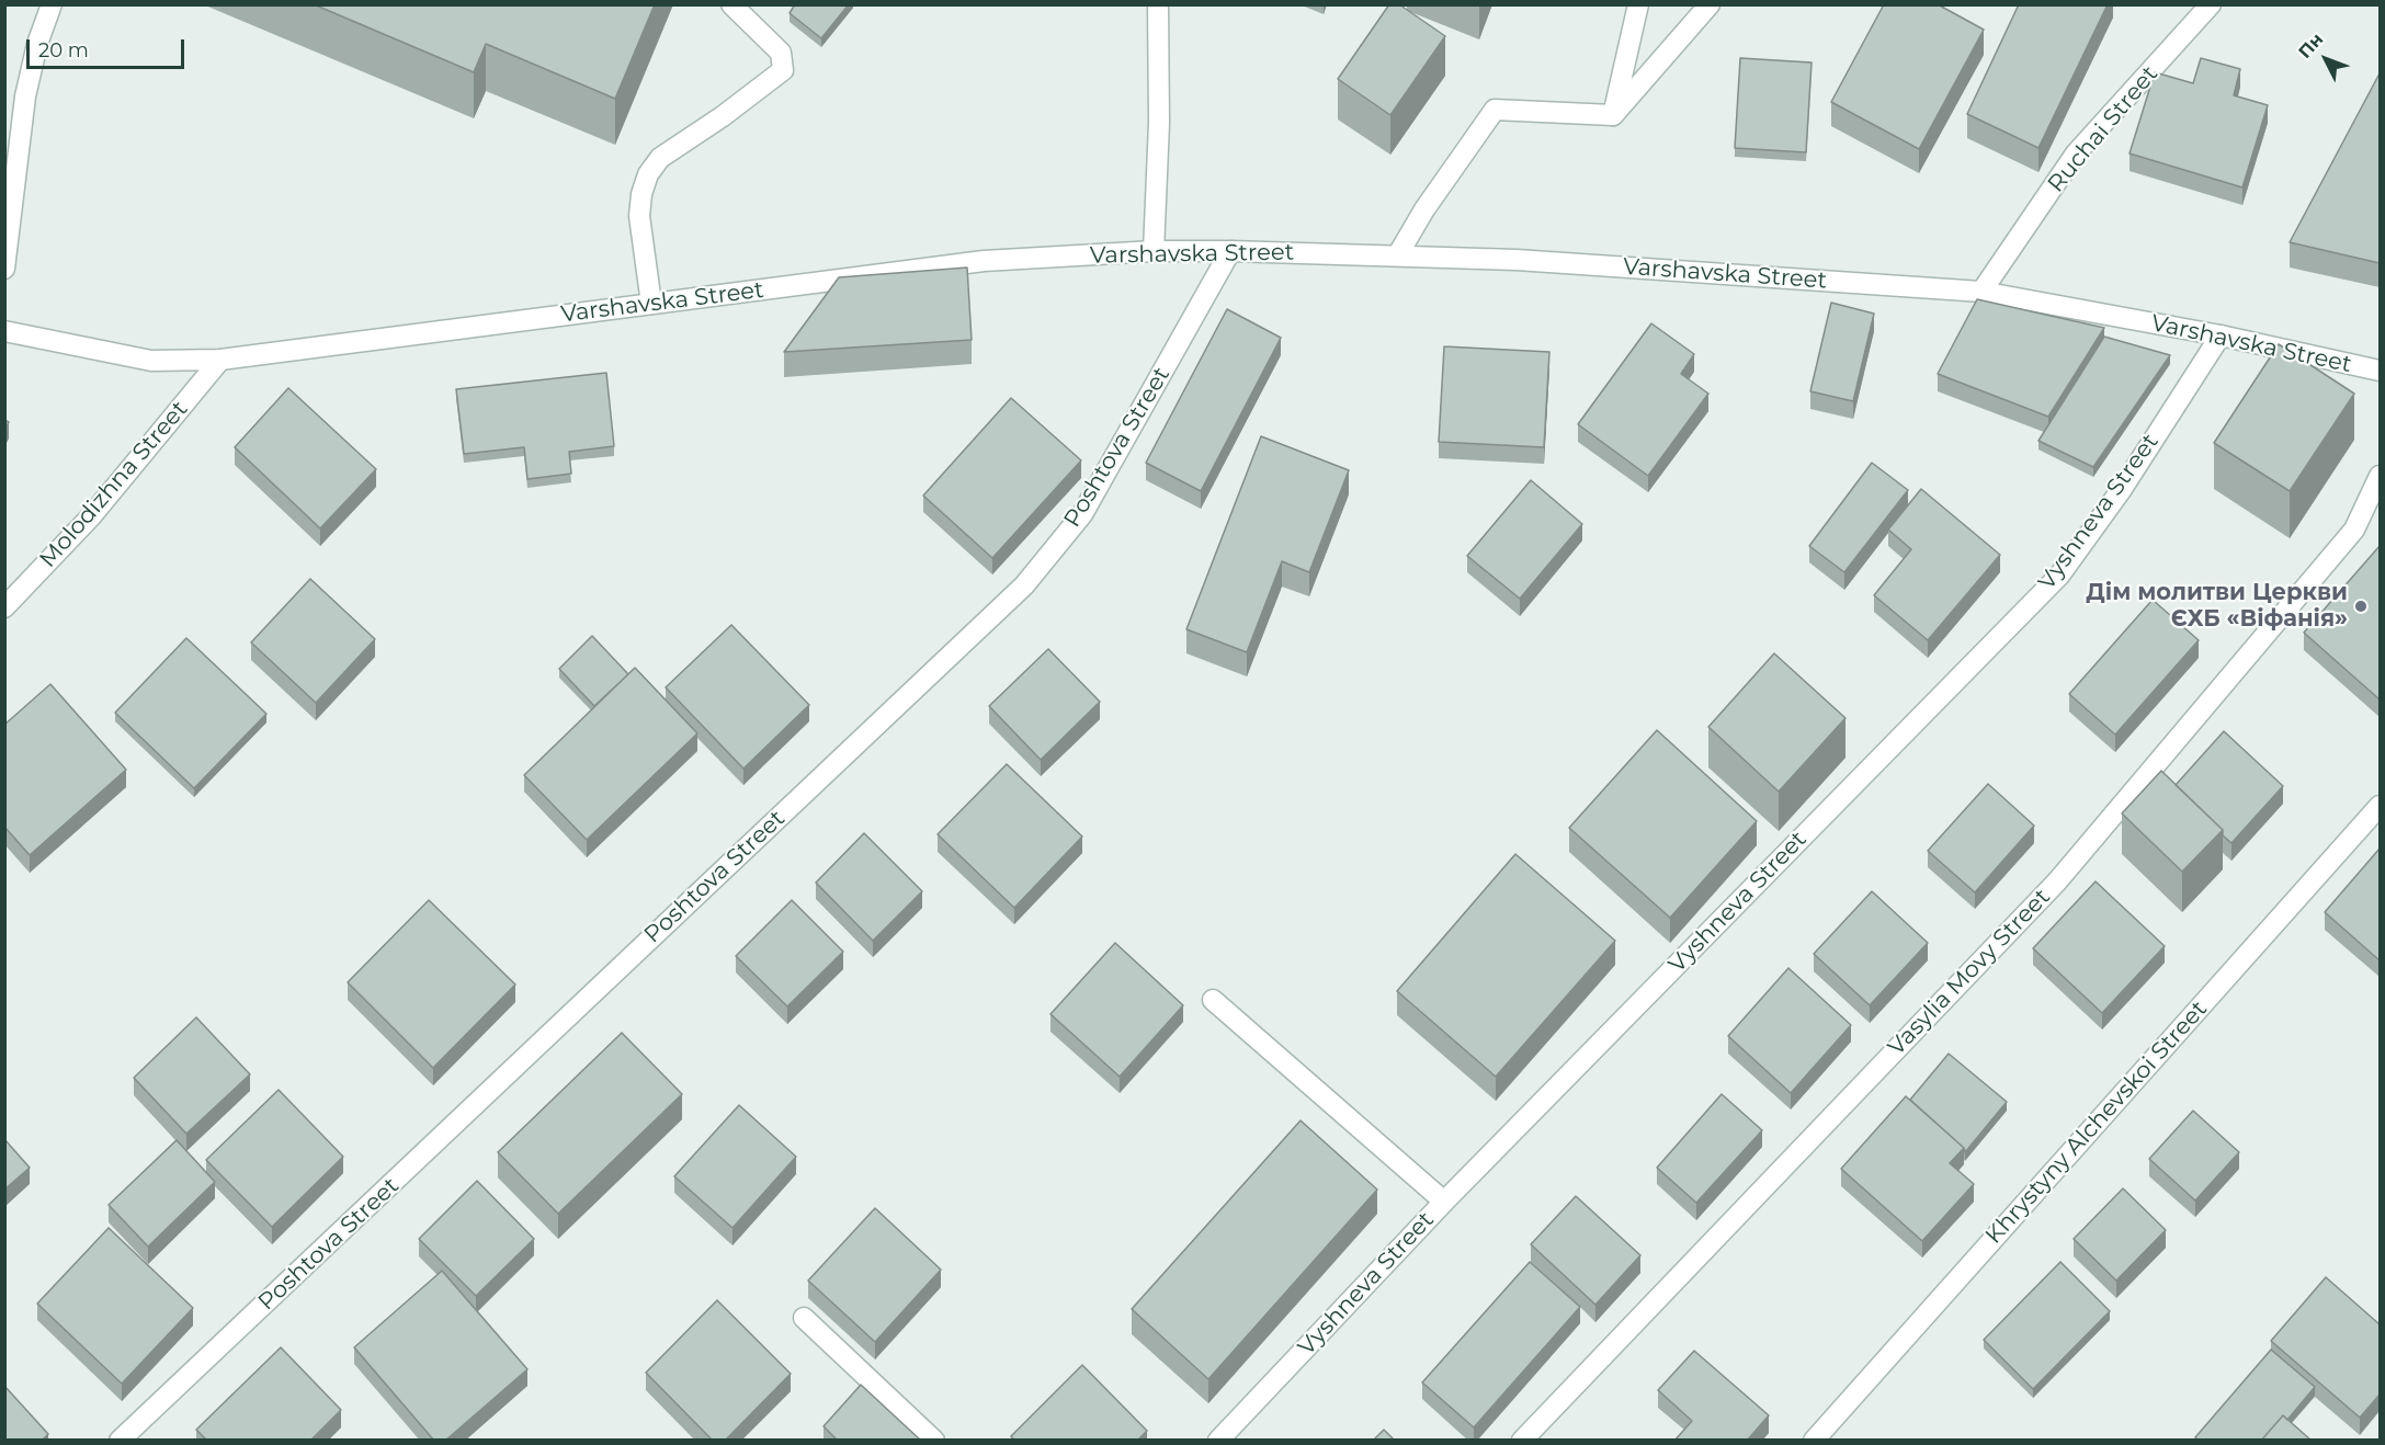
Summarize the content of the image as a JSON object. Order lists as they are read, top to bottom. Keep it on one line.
{"streets":{"street":["Ruchai Street","Varshavska Street","Poshtova Street","Molodizhna Street","Vyshneva Street","Vasylia Movy Street","Khrystyny Alchevskoi Street"]},"crossings":[["Ruchai Street","Varshavska Street"],["Varshavska Street","Poshtova Street"],["Varshavska Street","Molodizhna Street"],["Varshavska Street","Vyshneva Street"]],"places":["Дім молитви Церкви ЄХБ «Віфанія»"],"scale_bar":"20 m","north":"top left"}
